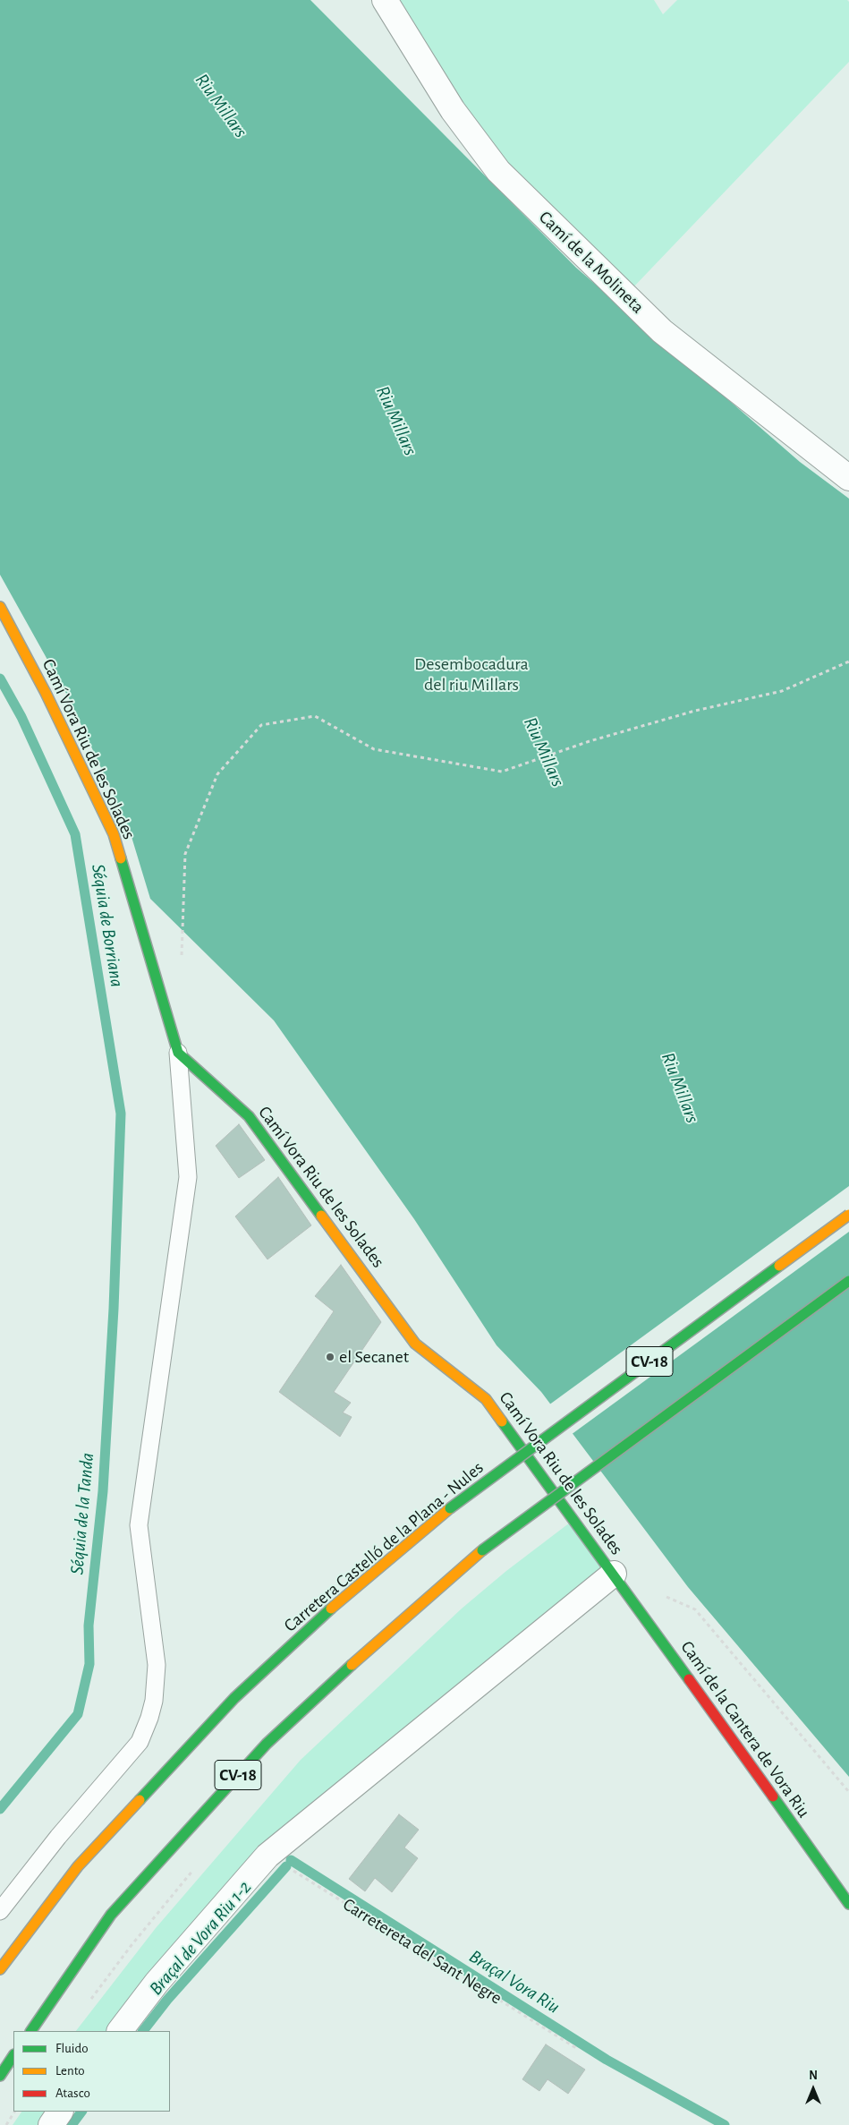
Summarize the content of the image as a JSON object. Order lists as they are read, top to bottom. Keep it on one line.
{"streets":{"main road":["Camí Vora Riu de les Solades","CV-18","Carretera Castelló de la Plana - Nules","Camí de la Cantera de Vora Riu"],"street":["Camí de la Molineta"],"path":["Carretereta del Sant Negre"]},"crossings":[["Camí Vora Riu de les Solades","Camí de la Cantera de Vora Riu"]],"water":["Riu Millars","Séquia de Borriana","Séquia de la Tanda","Braçal de Vora Riu 1-2","Braçal Vora Riu"],"parks":["Desembocadura del riu Millars"],"places":["el Secanet"],"legend":["Fluido","Lento","Atasco"],"north":"top"}
